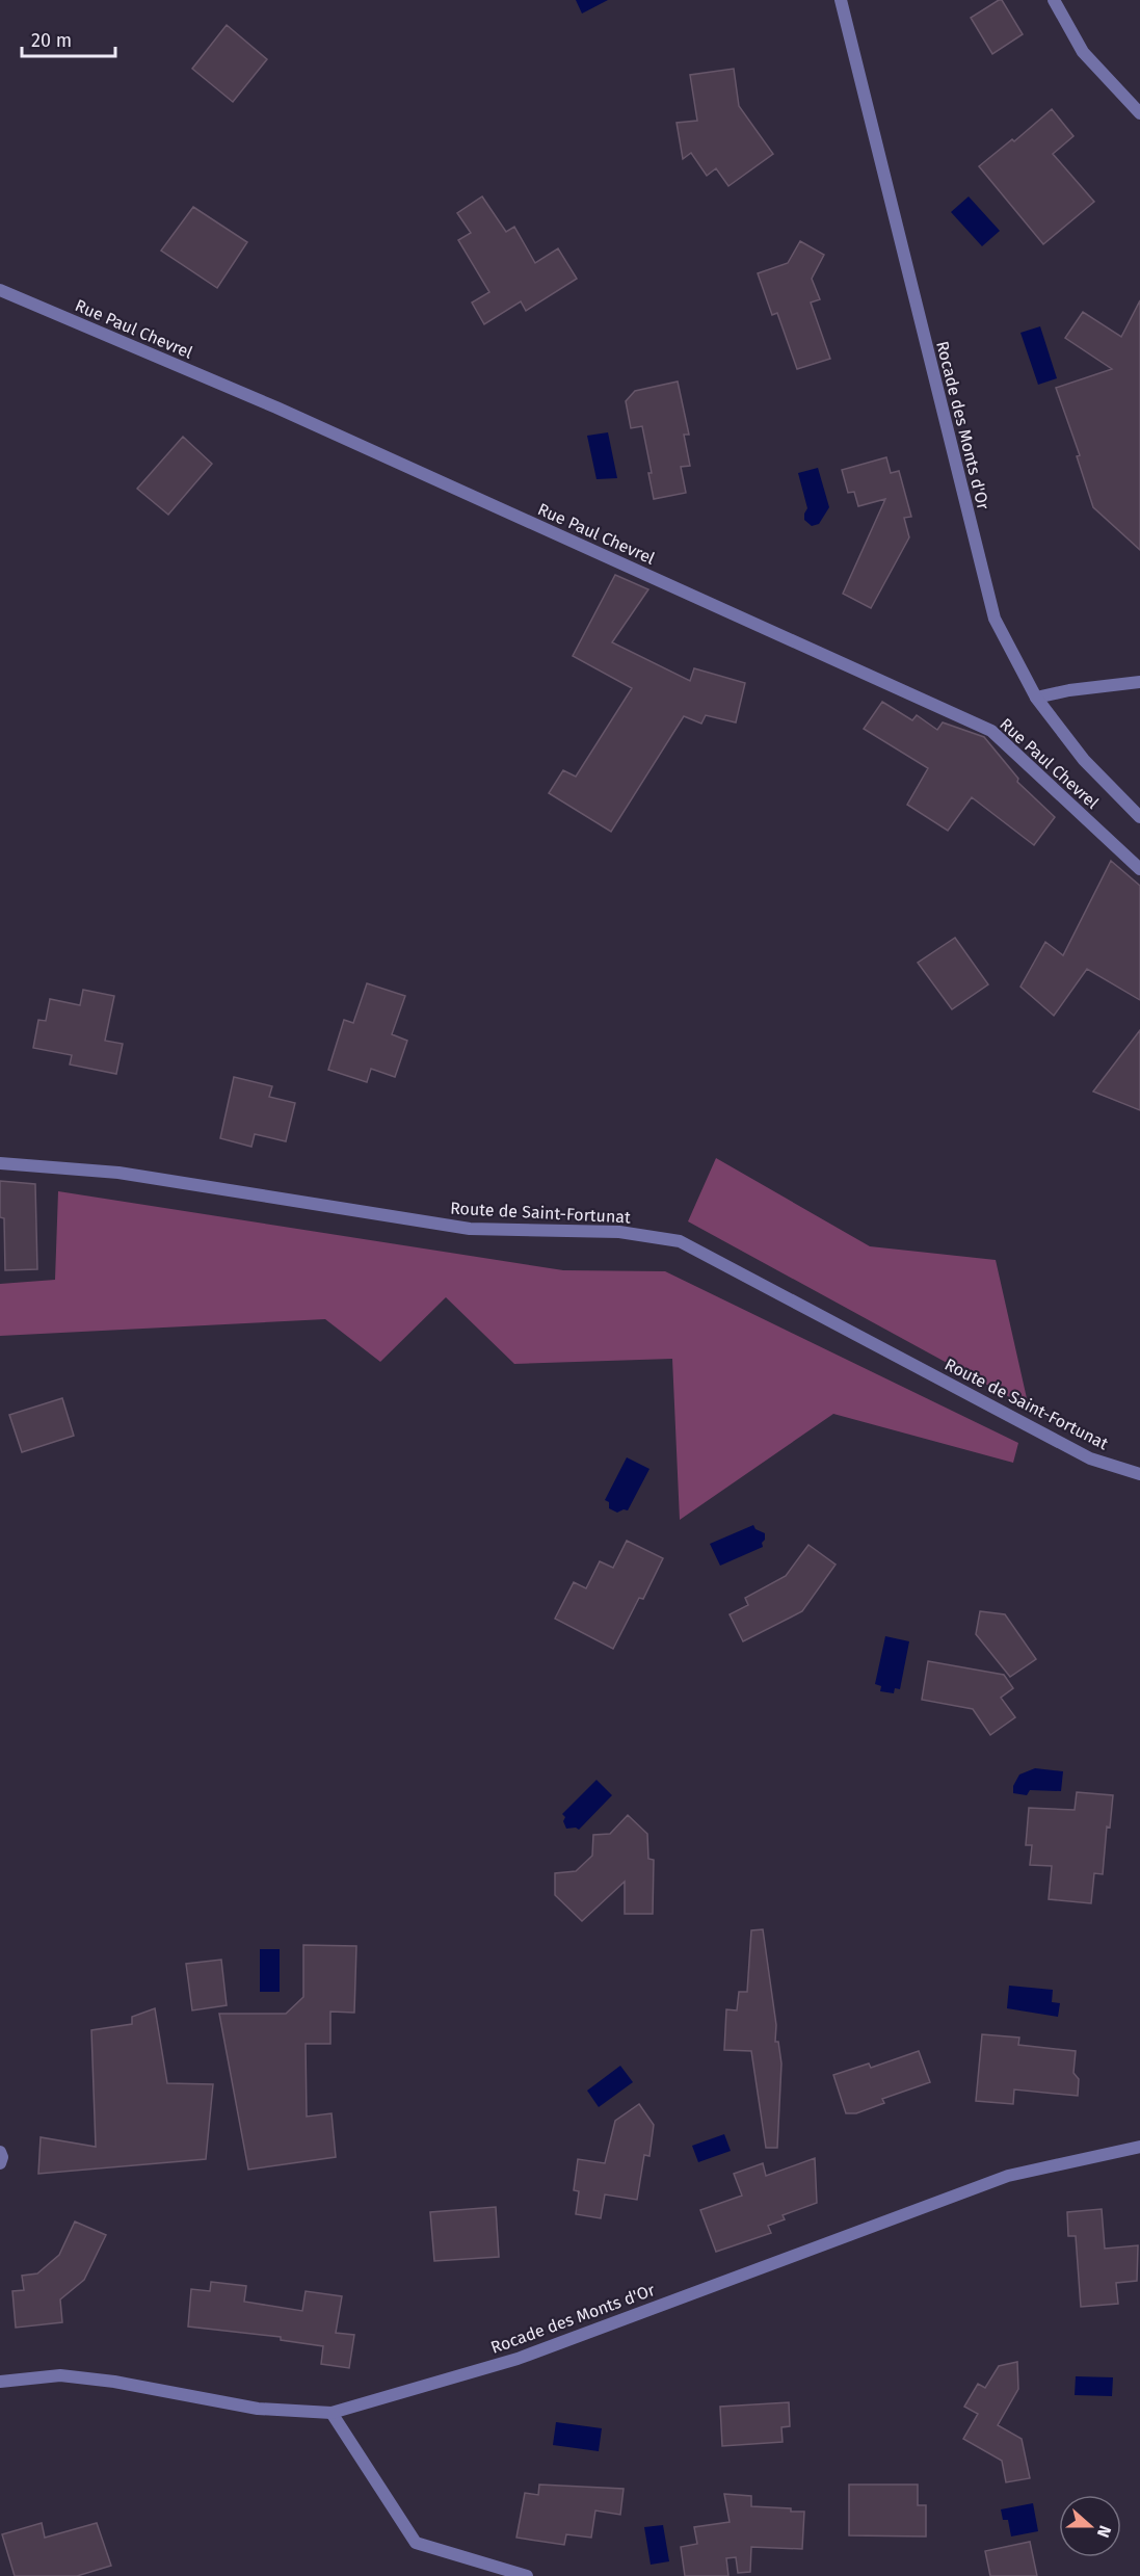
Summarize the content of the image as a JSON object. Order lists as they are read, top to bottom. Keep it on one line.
{"streets":{"street":["Rue Paul Chevrel","Rocade des Monts d'Or","Route de Saint-Fortunat"]},"scale_bar":"20 m","north":"right"}
